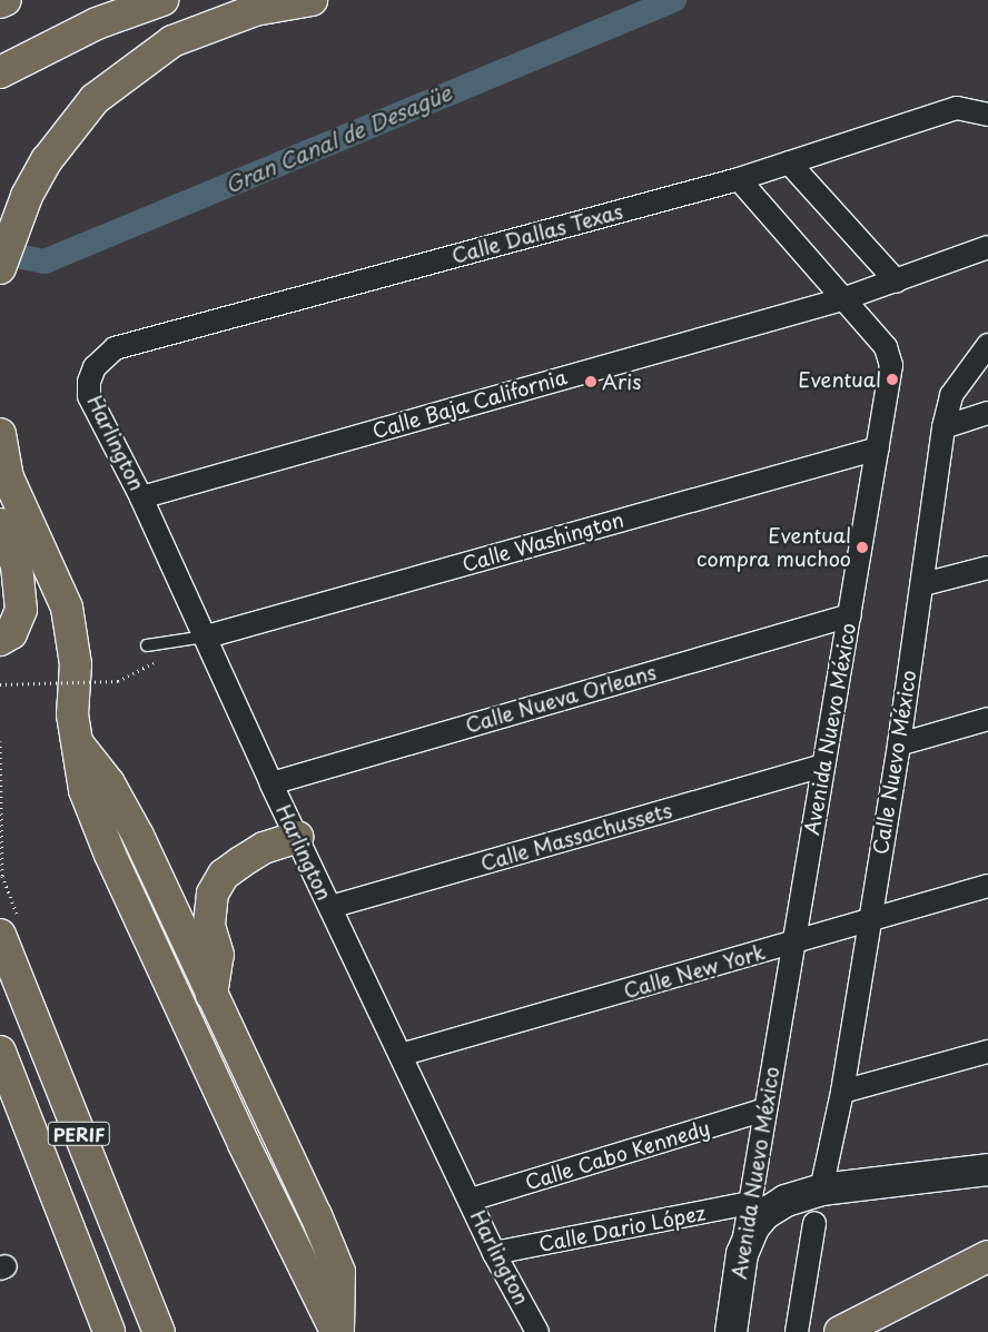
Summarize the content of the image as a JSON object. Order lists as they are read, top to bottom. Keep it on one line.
{"streets":{"main road":["Avenida Nuevo México","PERIF"],"street":["Calle Dallas Texas","Calle Baja California","Harlington","Calle Washington","Calle Nueva Orleans","Calle Nuevo México","Calle Massachussets","Calle New York","Calle Cabo Kennedy","Calle Dario López"]},"crossings":[["Calle Dallas Texas","Harlington"],["Calle Dallas Texas","Avenida Nuevo México"],["Calle Baja California","Harlington"],["Calle Baja California","Avenida Nuevo México"],["Harlington","Calle Washington"],["Harlington","Calle Nueva Orleans"],["Harlington","Calle Massachussets"],["Harlington","Calle New York"],["Harlington","Calle Cabo Kennedy"],["Harlington","Calle Dario López"],["Calle Washington","Avenida Nuevo México"],["Calle Nueva Orleans","Avenida Nuevo México"],["Avenida Nuevo México","Calle Massachussets"],["Avenida Nuevo México","Calle New York"],["Avenida Nuevo México","Calle Cabo Kennedy"],["Avenida Nuevo México","Calle Dario López"],["Calle Nuevo México","Calle New York"]],"water":["Gran Canal de Desagüe"],"places":["Eventual","Aris","Eventual compra muchoo"]}
